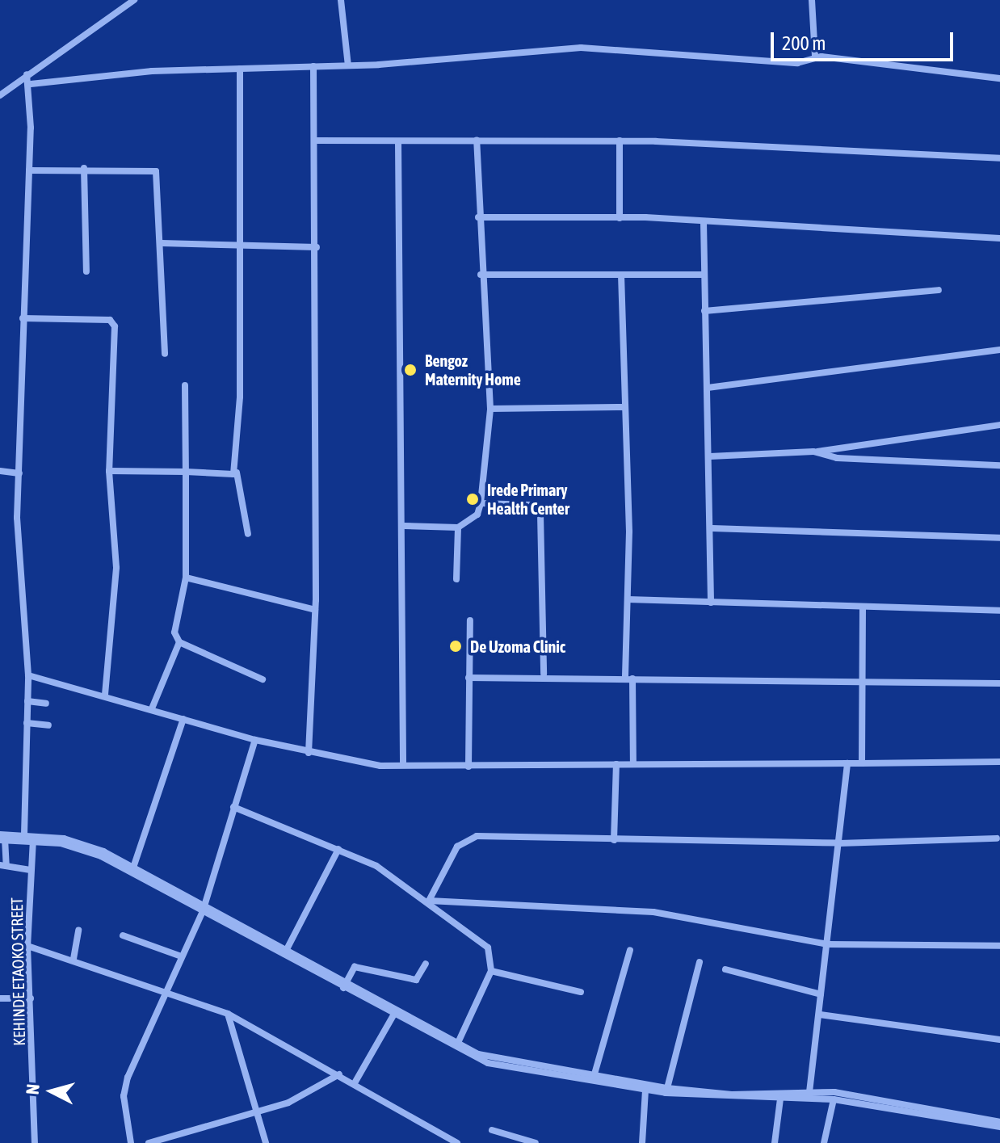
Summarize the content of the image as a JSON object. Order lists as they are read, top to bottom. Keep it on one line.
{"streets":{"street":["KEHINDE ETAOKO STREET"]},"places":["Bengoz Maternity Home","Irede Primary Health Center","De Uzoma Clinic"],"scale_bar":"200 m","north":"left"}
